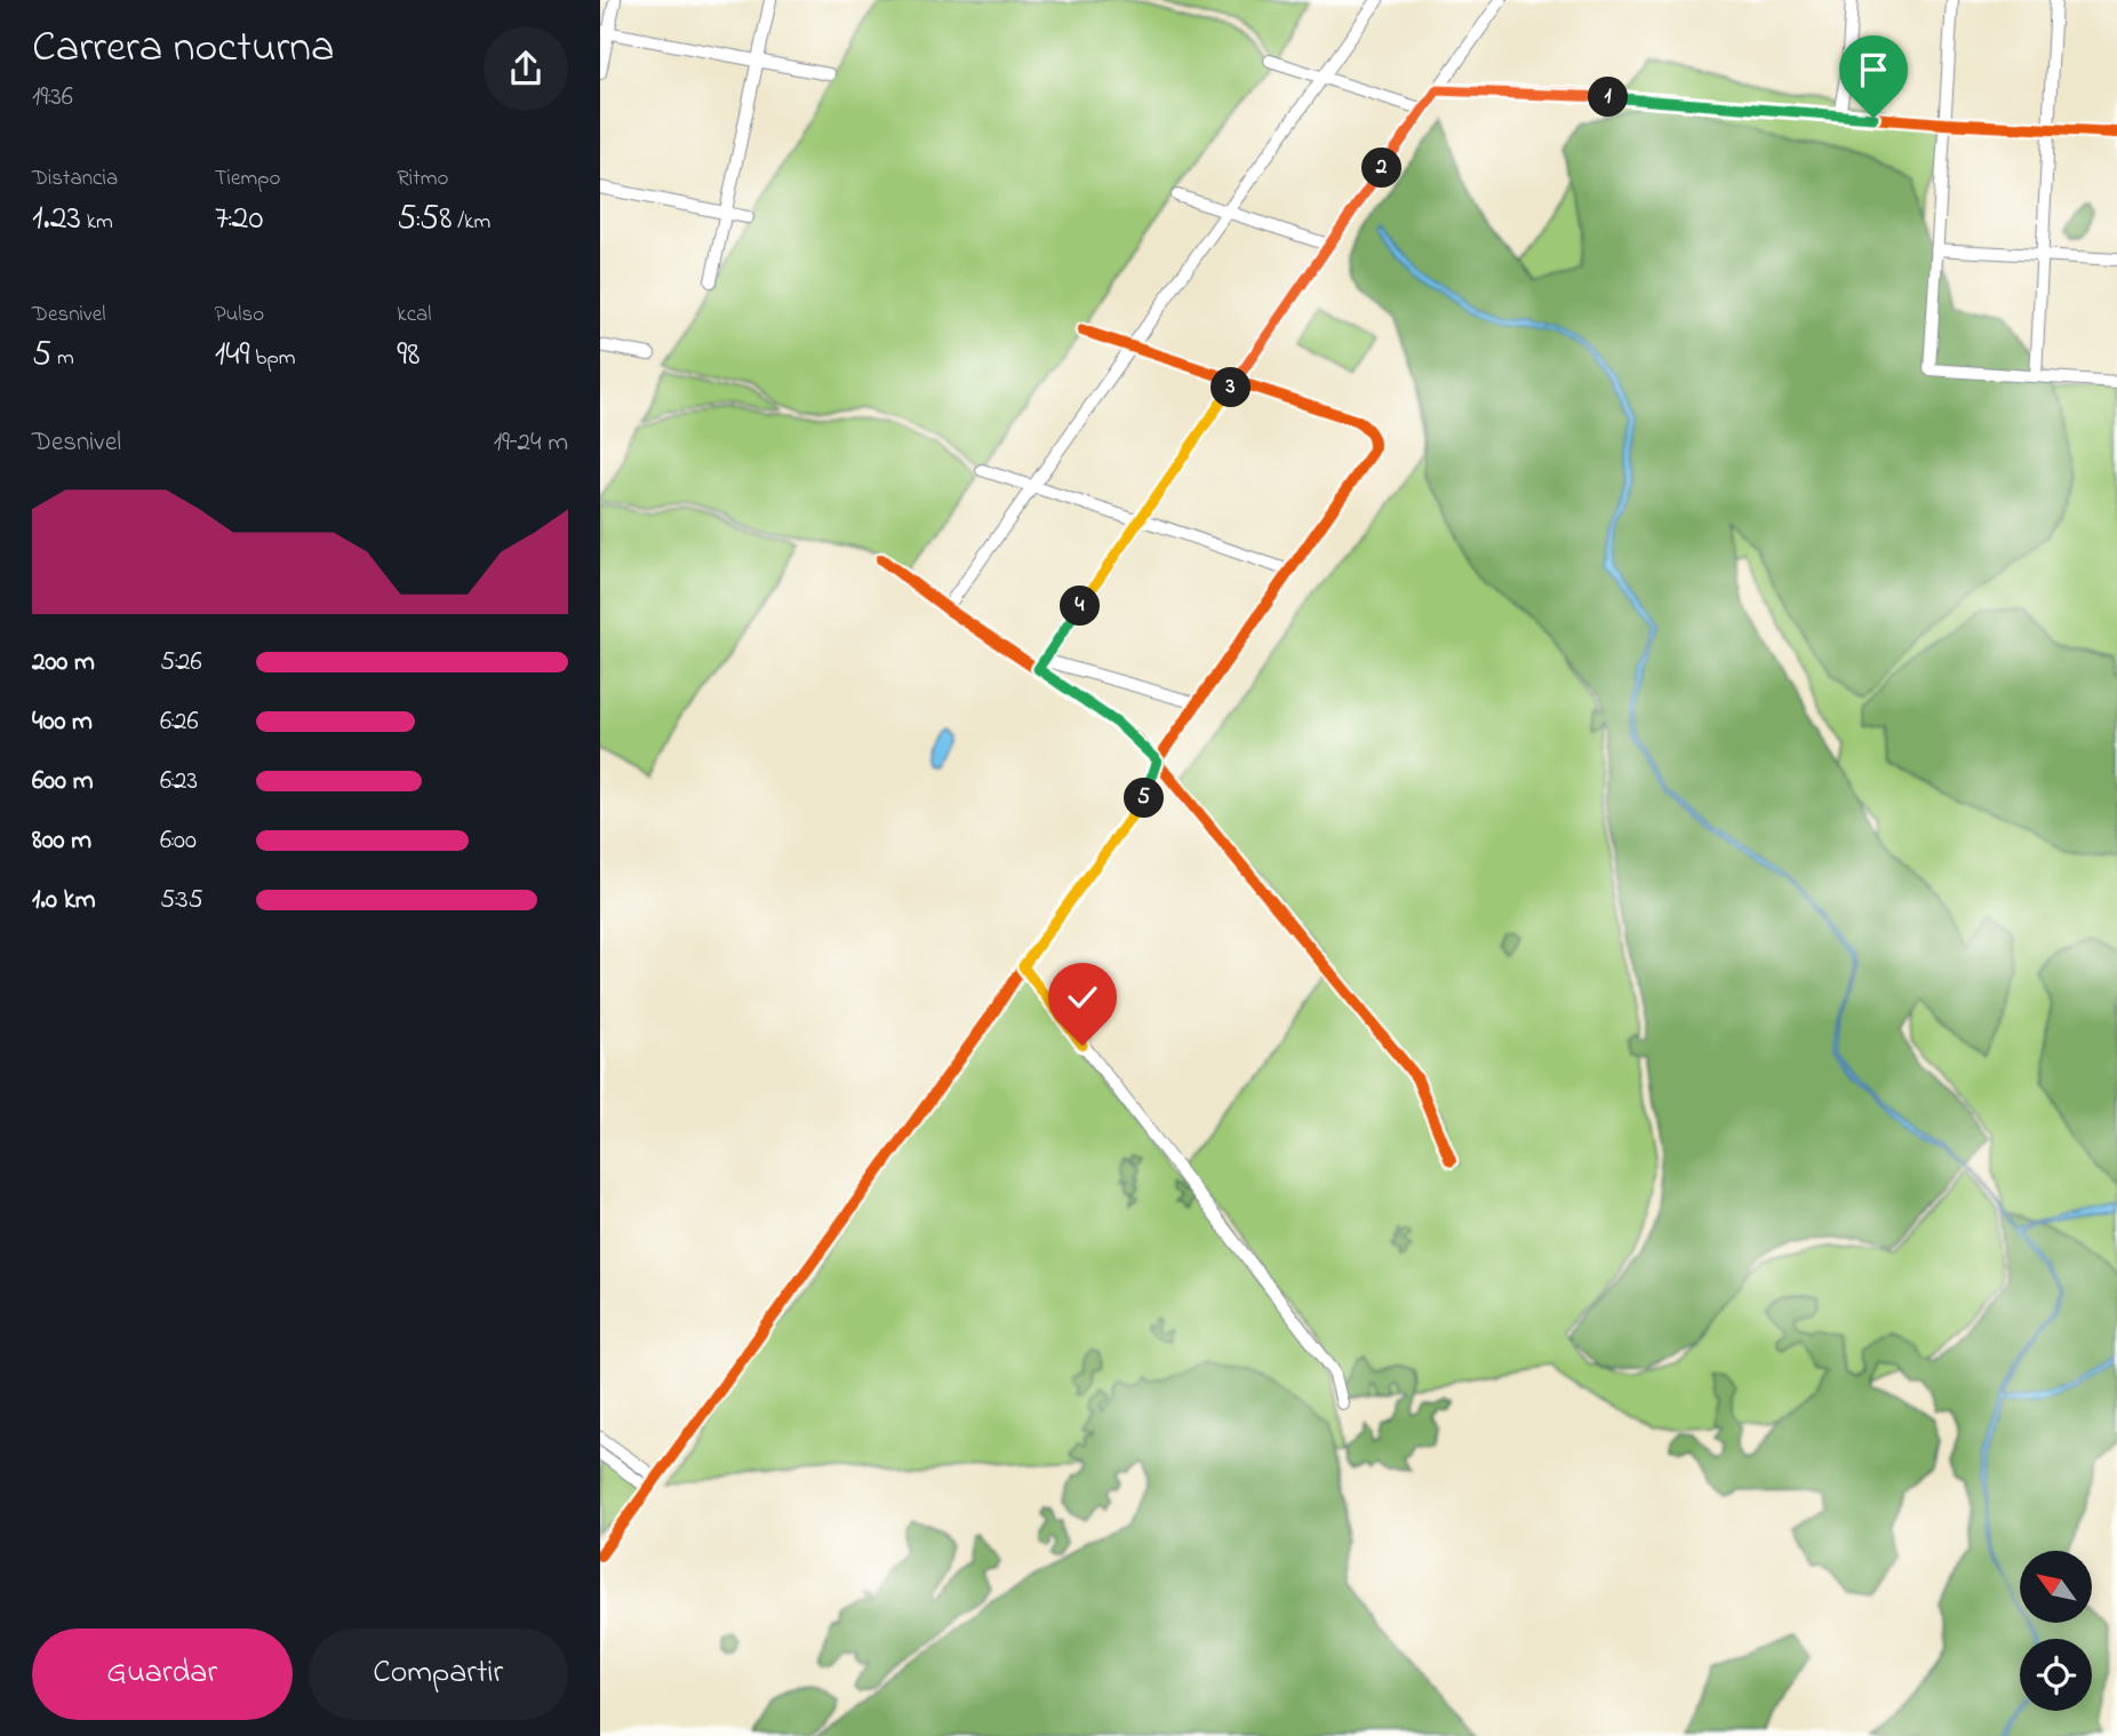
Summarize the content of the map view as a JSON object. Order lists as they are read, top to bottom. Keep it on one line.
{"north":"top left","page":{"heading":["Carrera nocturna","19:36"],"pins":["1","2","3","4","5"],"stats":[["Distancia","1.23 km"],["Tiempo","7:20"],["Ritmo","5:58 /km"],["Desnivel","5 m"],["Pulso","149 bpm"],["kcal","98"]],"chart":["Desnivel","19–24 m"],"list":[{"name":"200 m","note":"5:26"},{"name":"400 m","note":"6:26"},{"name":"600 m","note":"6:23"},{"name":"800 m","note":"6:00"},{"name":"1.0 km","note":"5:35"}],"buttons":["Guardar","Compartir"]}}
